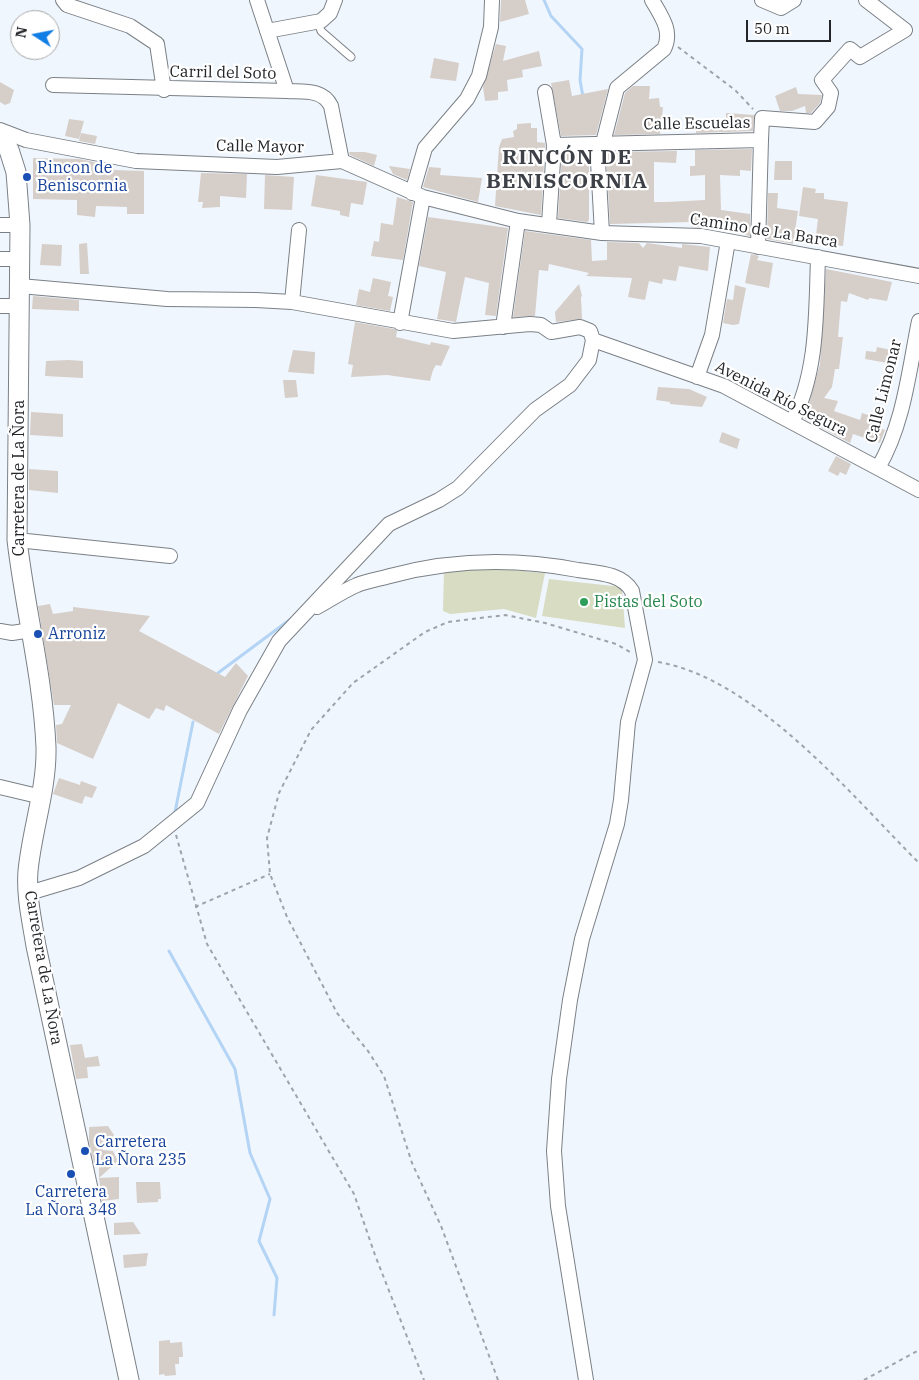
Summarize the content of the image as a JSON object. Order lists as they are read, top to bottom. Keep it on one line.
{"streets":{"main road":["Carretera de La Ñora"],"street":["Carril del Soto","Calle Escuelas","Calle Mayor","Camino de La Barca","Calle Limonar","Avenida Río Segura"]},"crossings":[["Carril del Soto","Calle Mayor"],["Calle Mayor","Camino de La Barca"],["Calle Limonar","Avenida Río Segura"]],"districts":["RINCÓN DE BENISCORNIA"],"places":["Rincon de Beniscornia","Pistas del Soto","Arroniz","Carretera La Ñora 235","Carretera La Ñora 348"],"scale_bar":"50 m","north":"left"}
